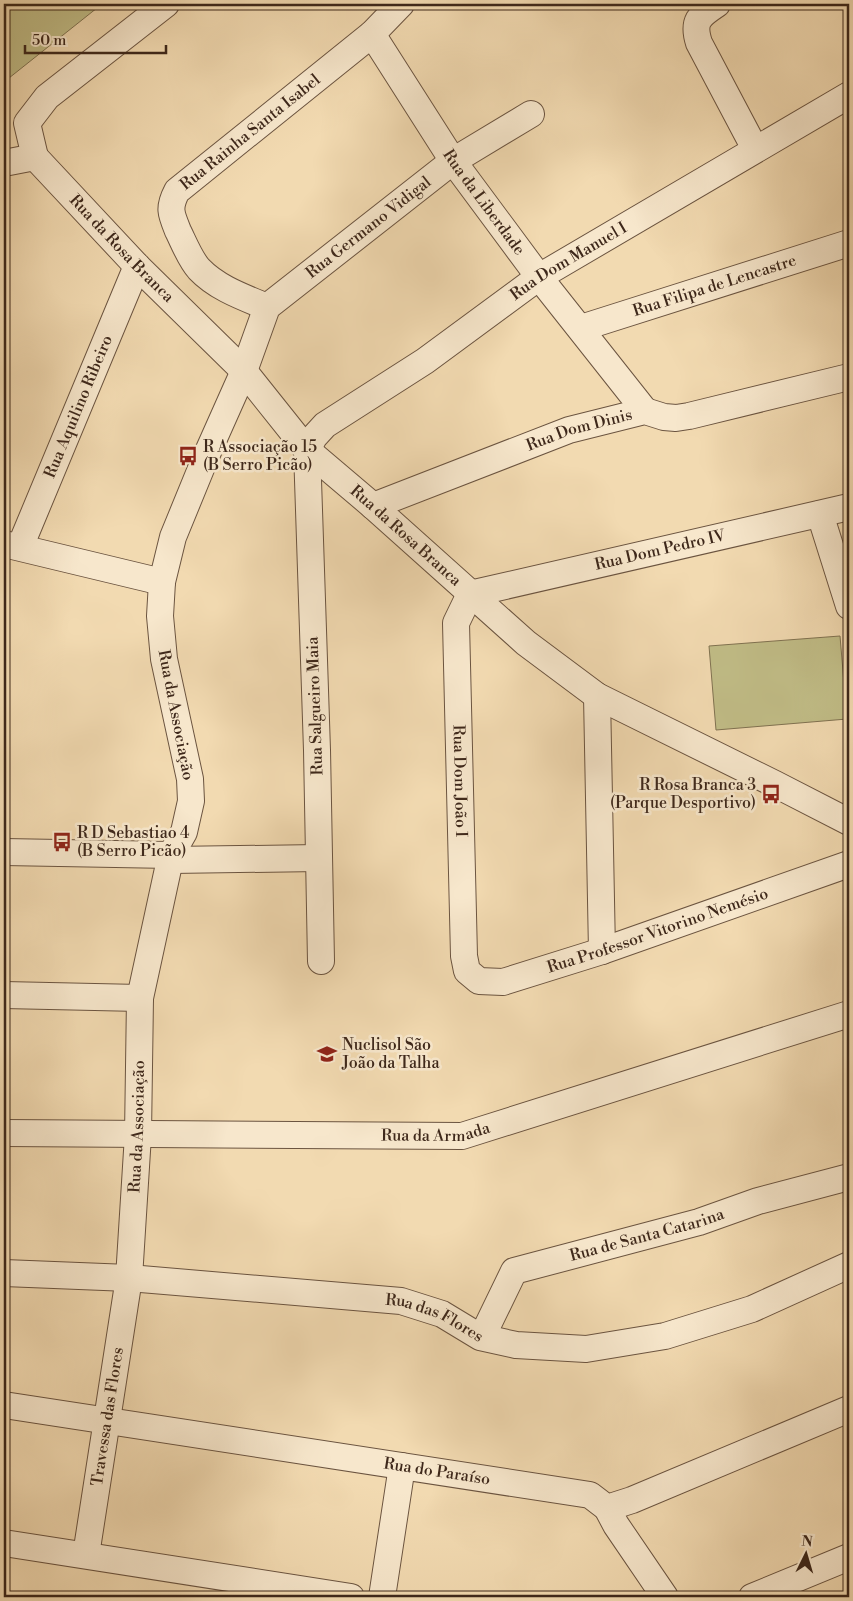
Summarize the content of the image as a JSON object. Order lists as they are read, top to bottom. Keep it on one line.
{"streets":{"street":["Rua Rainha Santa Isabel","Rua da Liberdade","Rua Germano Vidigal","Rua da Rosa Branca","Rua Dom Manuel I","Rua Filipa de Lencastre","Rua Aquilino Ribeiro","Rua Dom Dinis","Rua Dom Pedro IV","Rua Salgueiro Maia","Rua da Associação","Rua Dom João I","Rua Professor Vitorino Nemésio","Rua da Armada","Rua de Santa Catarina","Rua das Flores","Travessa das Flores","Rua do Paraíso"]},"crossings":[["Rua Rainha Santa Isabel","Rua da Liberdade"],["Rua Rainha Santa Isabel","Rua Germano Vidigal"],["Rua da Liberdade","Rua Germano Vidigal"],["Rua da Liberdade","Rua Dom Manuel I"],["Rua da Liberdade","Rua Filipa de Lencastre"],["Rua da Liberdade","Rua Dom Dinis"],["Rua da Rosa Branca","Rua Dom Manuel I"],["Rua da Rosa Branca","Rua Aquilino Ribeiro"],["Rua da Rosa Branca","Rua Dom Dinis"],["Rua da Rosa Branca","Rua Dom Pedro IV"],["Rua da Rosa Branca","Rua Salgueiro Maia"],["Rua da Rosa Branca","Rua da Associação"],["Rua da Rosa Branca","Rua Dom João I"],["Rua Dom Manuel I","Rua Salgueiro Maia"],["Rua Dom Pedro IV","Rua Dom João I"],["Rua da Associação","Rua da Armada"],["Rua da Associação","Rua das Flores"],["Rua da Associação","Travessa das Flores"],["Rua Dom João I","Rua Professor Vitorino Nemésio"],["Rua de Santa Catarina","Rua das Flores"],["Rua das Flores","Travessa das Flores"],["Travessa das Flores","Rua do Paraíso"]],"places":{"bus stop":["R Associação 15 (B Serro Picão)","R Rosa Branca 3 (Parque Desportivo)","R D Sebastiao 4 (B Serro Picão)"],"school or university":["Nuclisol São João da Talha"]},"scale_bar":"50 m","north":"top"}
